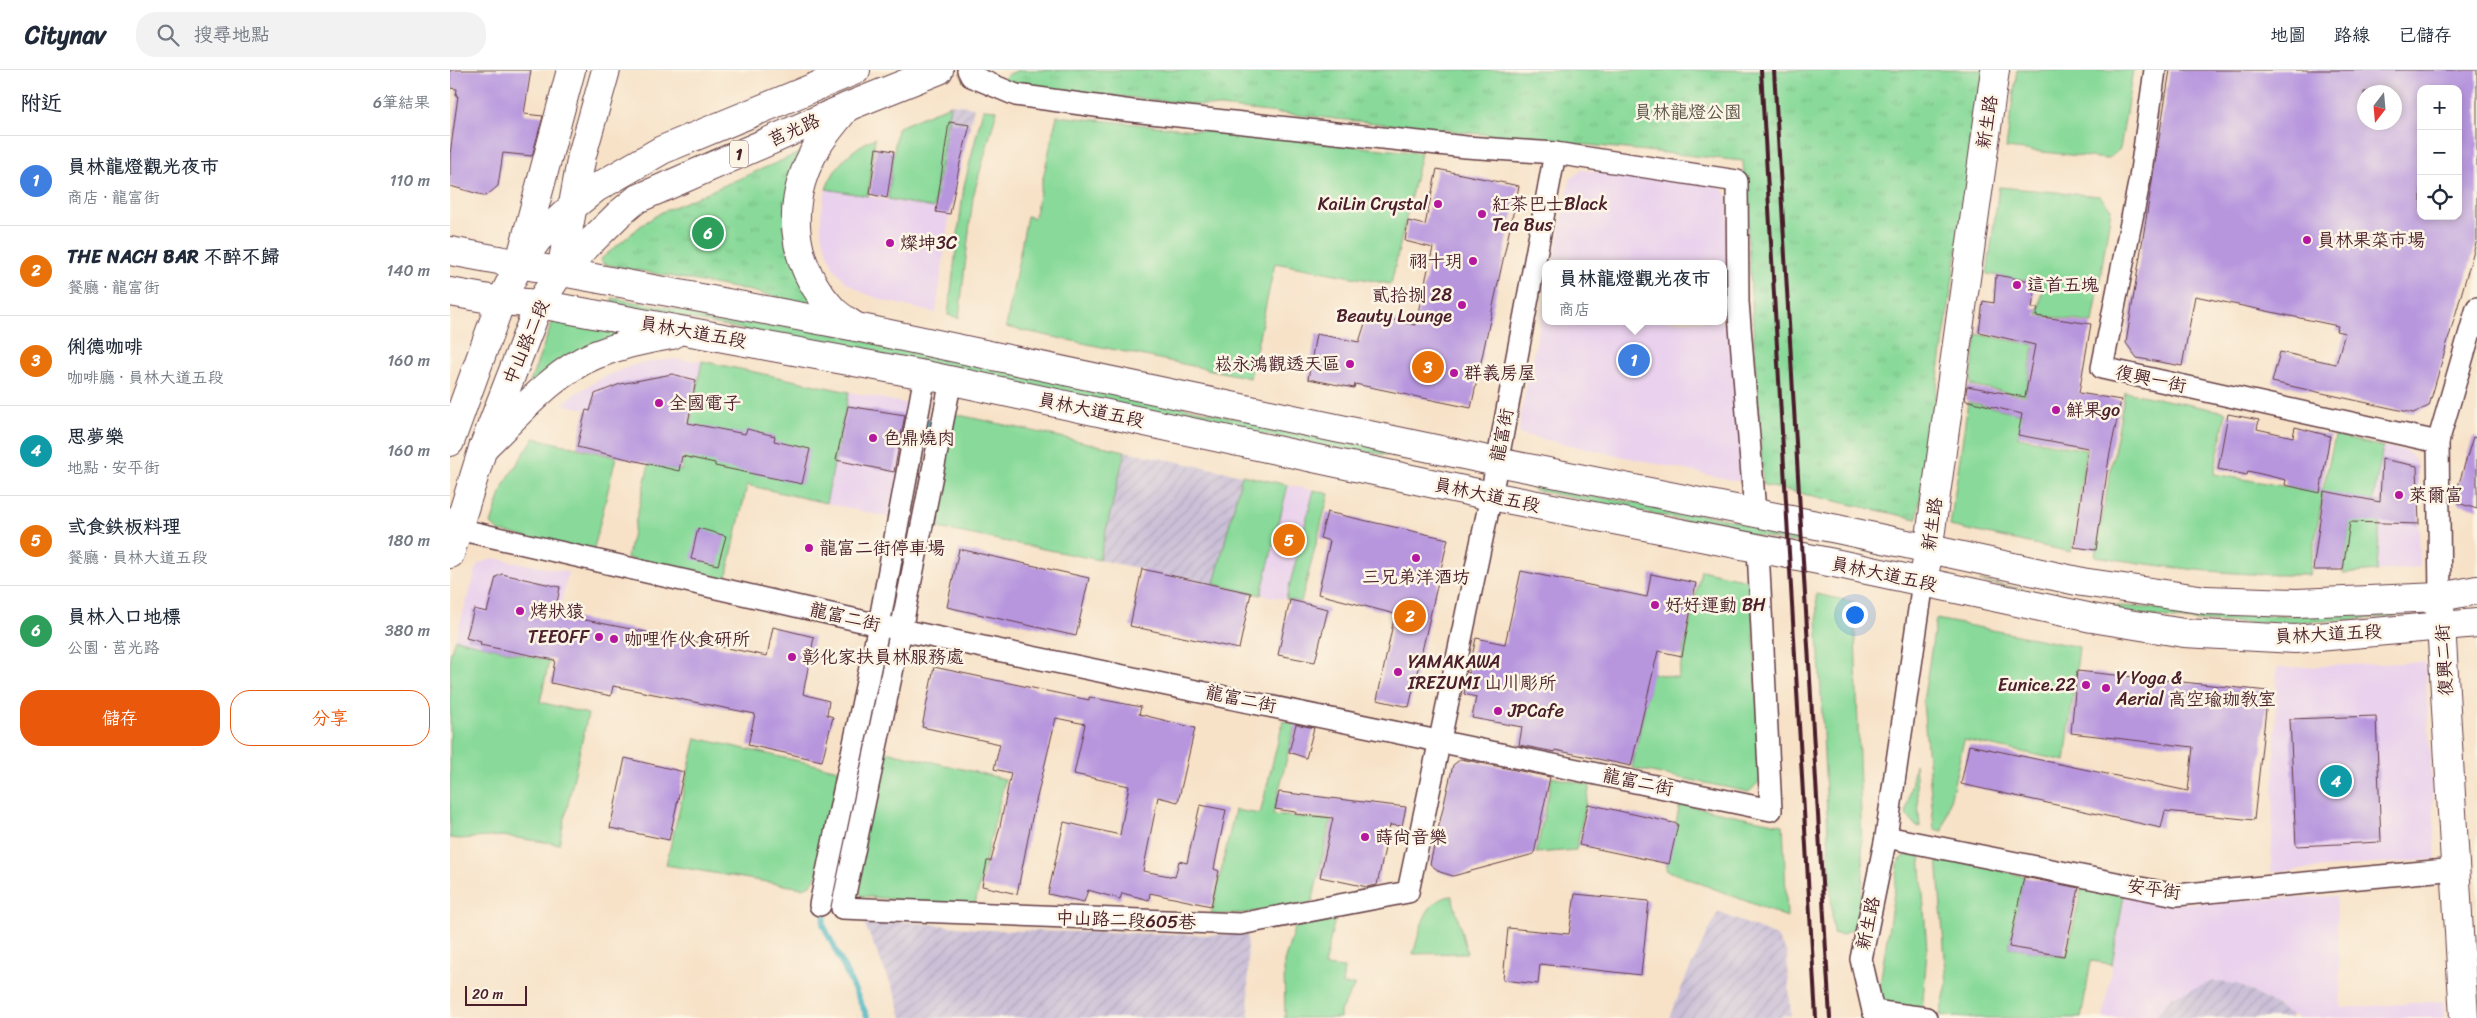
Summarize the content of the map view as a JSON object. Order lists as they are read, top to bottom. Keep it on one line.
{"streets":{"main road":["新生路","莒光路","1","員林大道五段","中山路二段","復興二街"],"street":["復興一街","龍富街","龍富二街","安平街","中山路二段605巷"]},"crossings":[["新生路","員林大道五段"],["新生路","安平街"],["莒光路","員林大道五段"],["莒光路","中山路二段"],["員林大道五段","中山路二段"],["員林大道五段","龍富街"],["員林大道五段","龍富二街"],["員林大道五段","復興二街"],["中山路二段","龍富二街"],["復興一街","復興二街"],["龍富街","龍富二街"],["龍富街","中山路二段605巷"],["龍富二街","中山路二段605巷"],["復興二街","安平街"]],"parks":["員林龍燈公園"],"places":["KaiLin Crystal","紅茶巴士Black Tea Bus","員林果菜市場","燦坤3C","祤十玥","這首五塊","貳拾捌 28 Beauty Lounge","崧永鴻觀透天區","群義房屋","全國電子","鮮果go","色鼎燒肉","萊爾富","龍富二街停車場","三兄弟洋酒坊","好好運動 BH","烤狀猿","TEEOFF","咖哩作伙食研所","彰化家扶員林服務處","YAMAKAWA IREZUMI 山川彫所","Eunice.22","Y Yoga & Aerial 高空瑜珈教室","JPCafe","蒔尚音樂"],"scale_bar":"20 m","north":"bottom","page":{"header":"Citynav","search":"搜尋地點","nav":["地圖","路線","已儲存"],"heading":["附近","6筆結果"],"map_buttons":["+","−"],"list":[{"mark":"1","name":"員林龍燈觀光夜市","note":"商店 · 龍富街","value":"110 m"},{"mark":"2","name":"THE NACH BAR 不醉不歸","note":"餐廳 · 龍富街","value":"140 m"},{"mark":"3","name":"俐德咖啡","note":"咖啡廳 · 員林大道五段","value":"160 m"},{"mark":"4","name":"思夢樂","note":"地點 · 安平街","value":"160 m"},{"mark":"5","name":"弎食鉄板料理","note":"餐廳 · 員林大道五段","value":"180 m"},{"mark":"6","name":"員林入口地標","note":"公園 · 莒光路","value":"380 m"}],"pins":["6","1","3","5","2","4"],"popup":["員林龍燈觀光夜市","商店"],"buttons":["儲存","分享"],"scale":"20 m"}}
